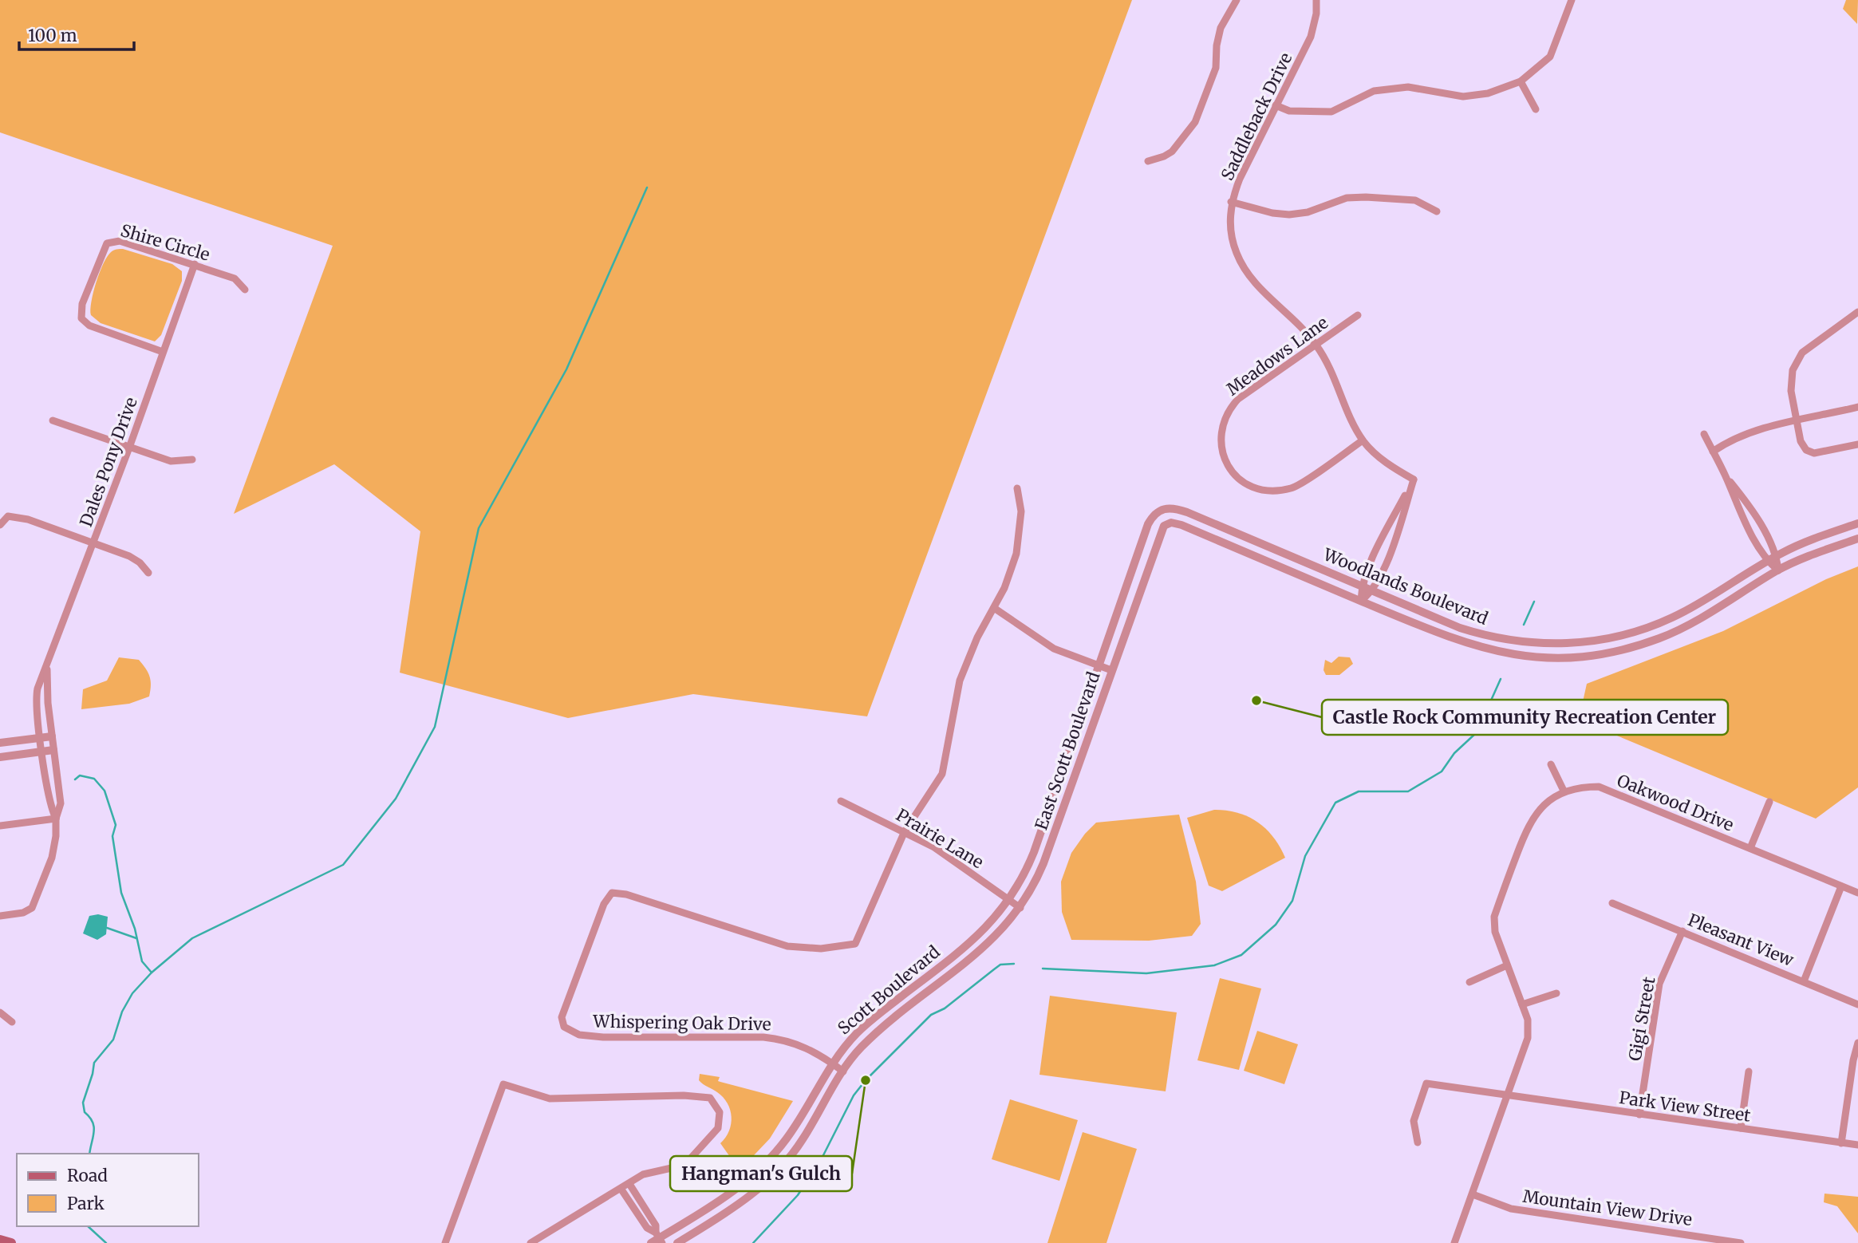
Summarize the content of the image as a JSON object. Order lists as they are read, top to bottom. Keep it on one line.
{"streets":{"street":["Saddleback Drive","Shire Circle","Meadows Lane","Dales Pony Drive","Woodlands Boulevard","East Scott Boulevard","Oakwood Drive","Prairie Lane","Pleasant View","Scott Boulevard","Gigi Street","Whispering Oak Drive","Park View Street","Mountain View Drive"]},"crossings":[["Saddleback Drive","Meadows Lane"],["Shire Circle","Dales Pony Drive"],["Woodlands Boulevard","East Scott Boulevard"],["East Scott Boulevard","Prairie Lane"],["East Scott Boulevard","Scott Boulevard"],["Oakwood Drive","Park View Street"],["Oakwood Drive","Mountain View Drive"],["Prairie Lane","Scott Boulevard"],["Prairie Lane","Whispering Oak Drive"],["Pleasant View","Gigi Street"],["Scott Boulevard","Whispering Oak Drive"],["Gigi Street","Park View Street"]],"places":["Castle Rock Community Recreation Center","Hangman's Gulch"],"legend":["Road","Park"],"scale_bar":"100 m"}
